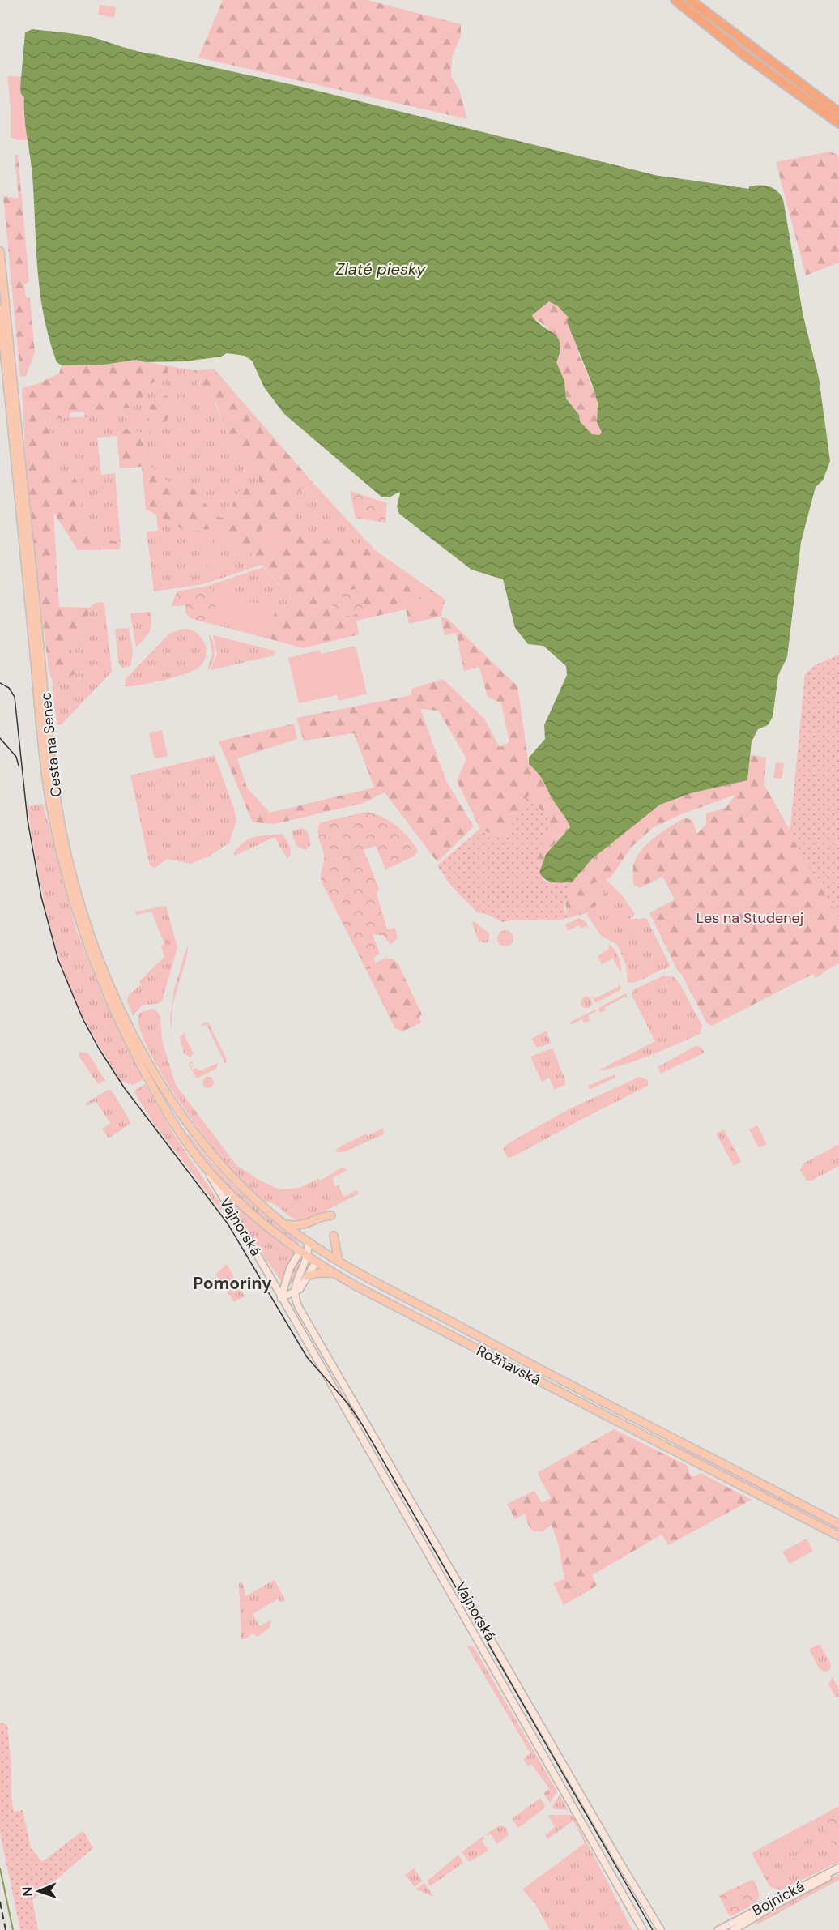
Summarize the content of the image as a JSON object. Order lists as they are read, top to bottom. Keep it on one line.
{"streets":{"main road":["Cesta na Senec","Vajnorská","Rožňavská","Bojnická"]},"crossings":[["Cesta na Senec","Vajnorská"],["Cesta na Senec","Rožňavská"],["Vajnorská","Rožňavská"]],"districts":["Pomoriny"],"water":["Zlaté piesky"],"parks":["Les na Studenej"],"north":"left"}
